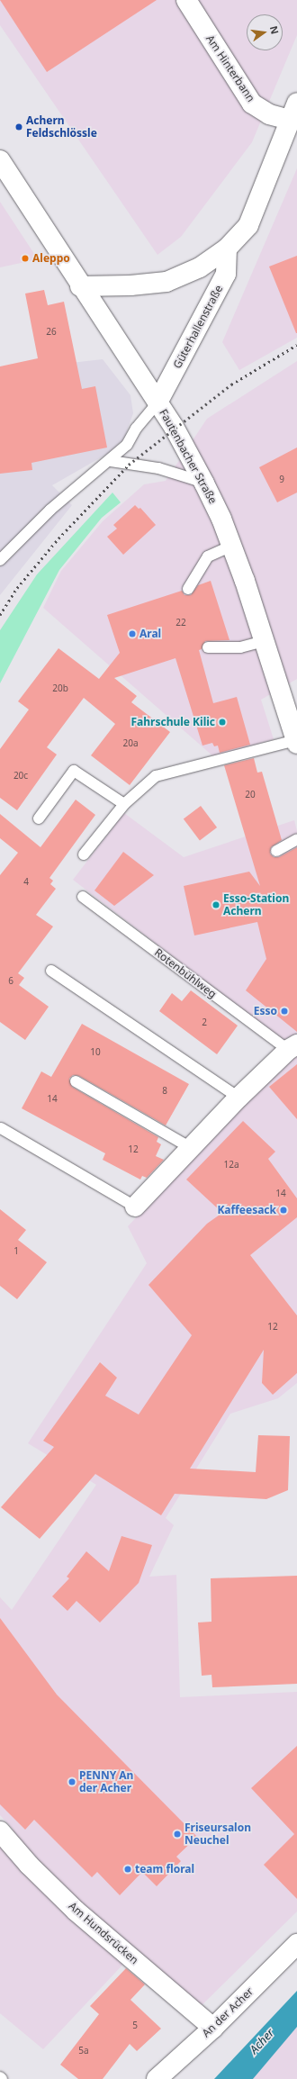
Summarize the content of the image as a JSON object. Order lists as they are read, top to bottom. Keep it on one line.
{"streets":{"street":["Am Hinterbann","Güterhallenstraße","Fautenbacher Straße","Rotenbühlweg","Am Hundsrücken","An der Acher"]},"crossings":[["Güterhallenstraße","Fautenbacher Straße"],["Am Hundsrücken","An der Acher"]],"water":["Acher"],"places":["Achern Feldschlössle","Aleppo","Aral","Fahrschule Kilic","Esso-Station Achern","Esso","Kaffeesack","PENNY An der Acher","Friseursalon Neuchel","team floral"],"house_numbers":["26","9","22","20b","20a","20c","20","4","6","2","10","8","14","12","12a","14","1","12","5","5a"],"north":"right"}
